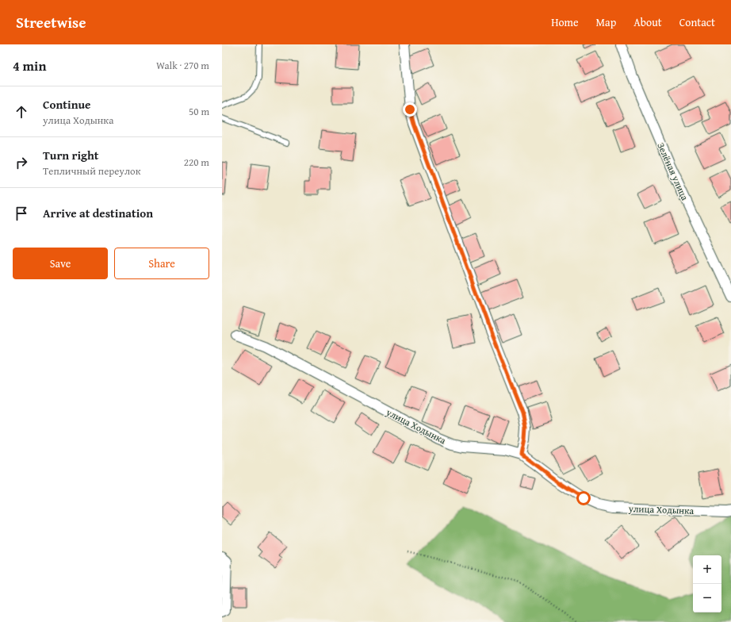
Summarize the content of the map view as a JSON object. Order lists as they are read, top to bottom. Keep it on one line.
{"streets":{"street":["Зелёная улица","улица Ходынка"]},"page":{"header":"Streetwise","nav":["Home","Map","About","Contact"],"heading":["4 min","Walk · 270 m"],"list":[["Continue","улица Ходынка","50 m"],["Turn right","Тепличный переулок","220 m"],"Arrive at destination"],"buttons":["Save","Share"],"map_buttons":["+","−"]}}
